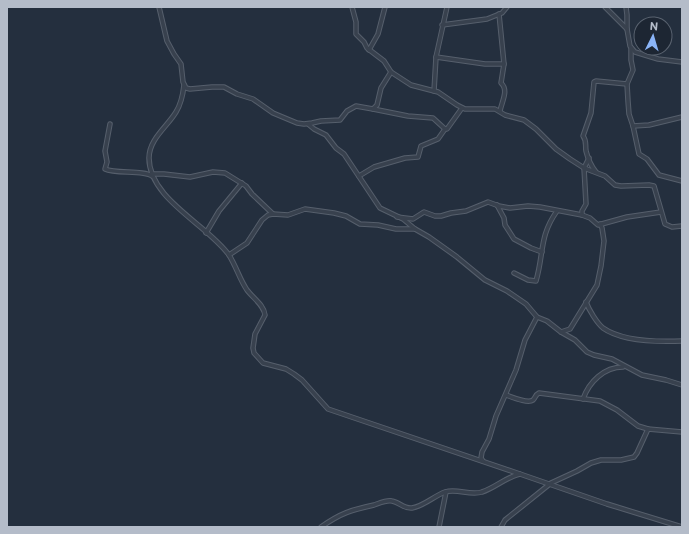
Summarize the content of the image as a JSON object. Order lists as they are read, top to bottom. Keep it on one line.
{"north":"top"}
